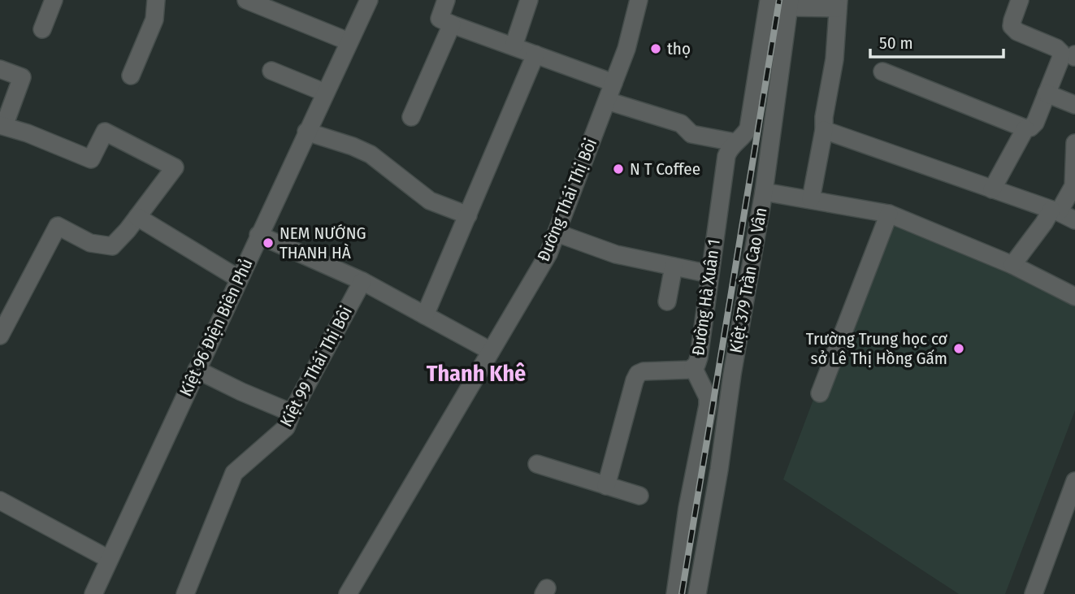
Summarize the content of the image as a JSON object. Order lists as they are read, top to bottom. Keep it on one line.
{"streets":{"street":["Đường Thái Thị Bôi","Kiệt 379 Trần Cao Vân","Đường Hà Xuân 1","Kiệt 96 Điện Biên Phủ","Kiệt 99 Thái Thị Bôi"]},"districts":["Thanh Khê"],"places":["thọ","N T Coffee","NEM NƯỚNG THANH HÀ","Trường Trung học cơ sở Lê Thị Hồng Gấm"],"scale_bar":"50 m"}
